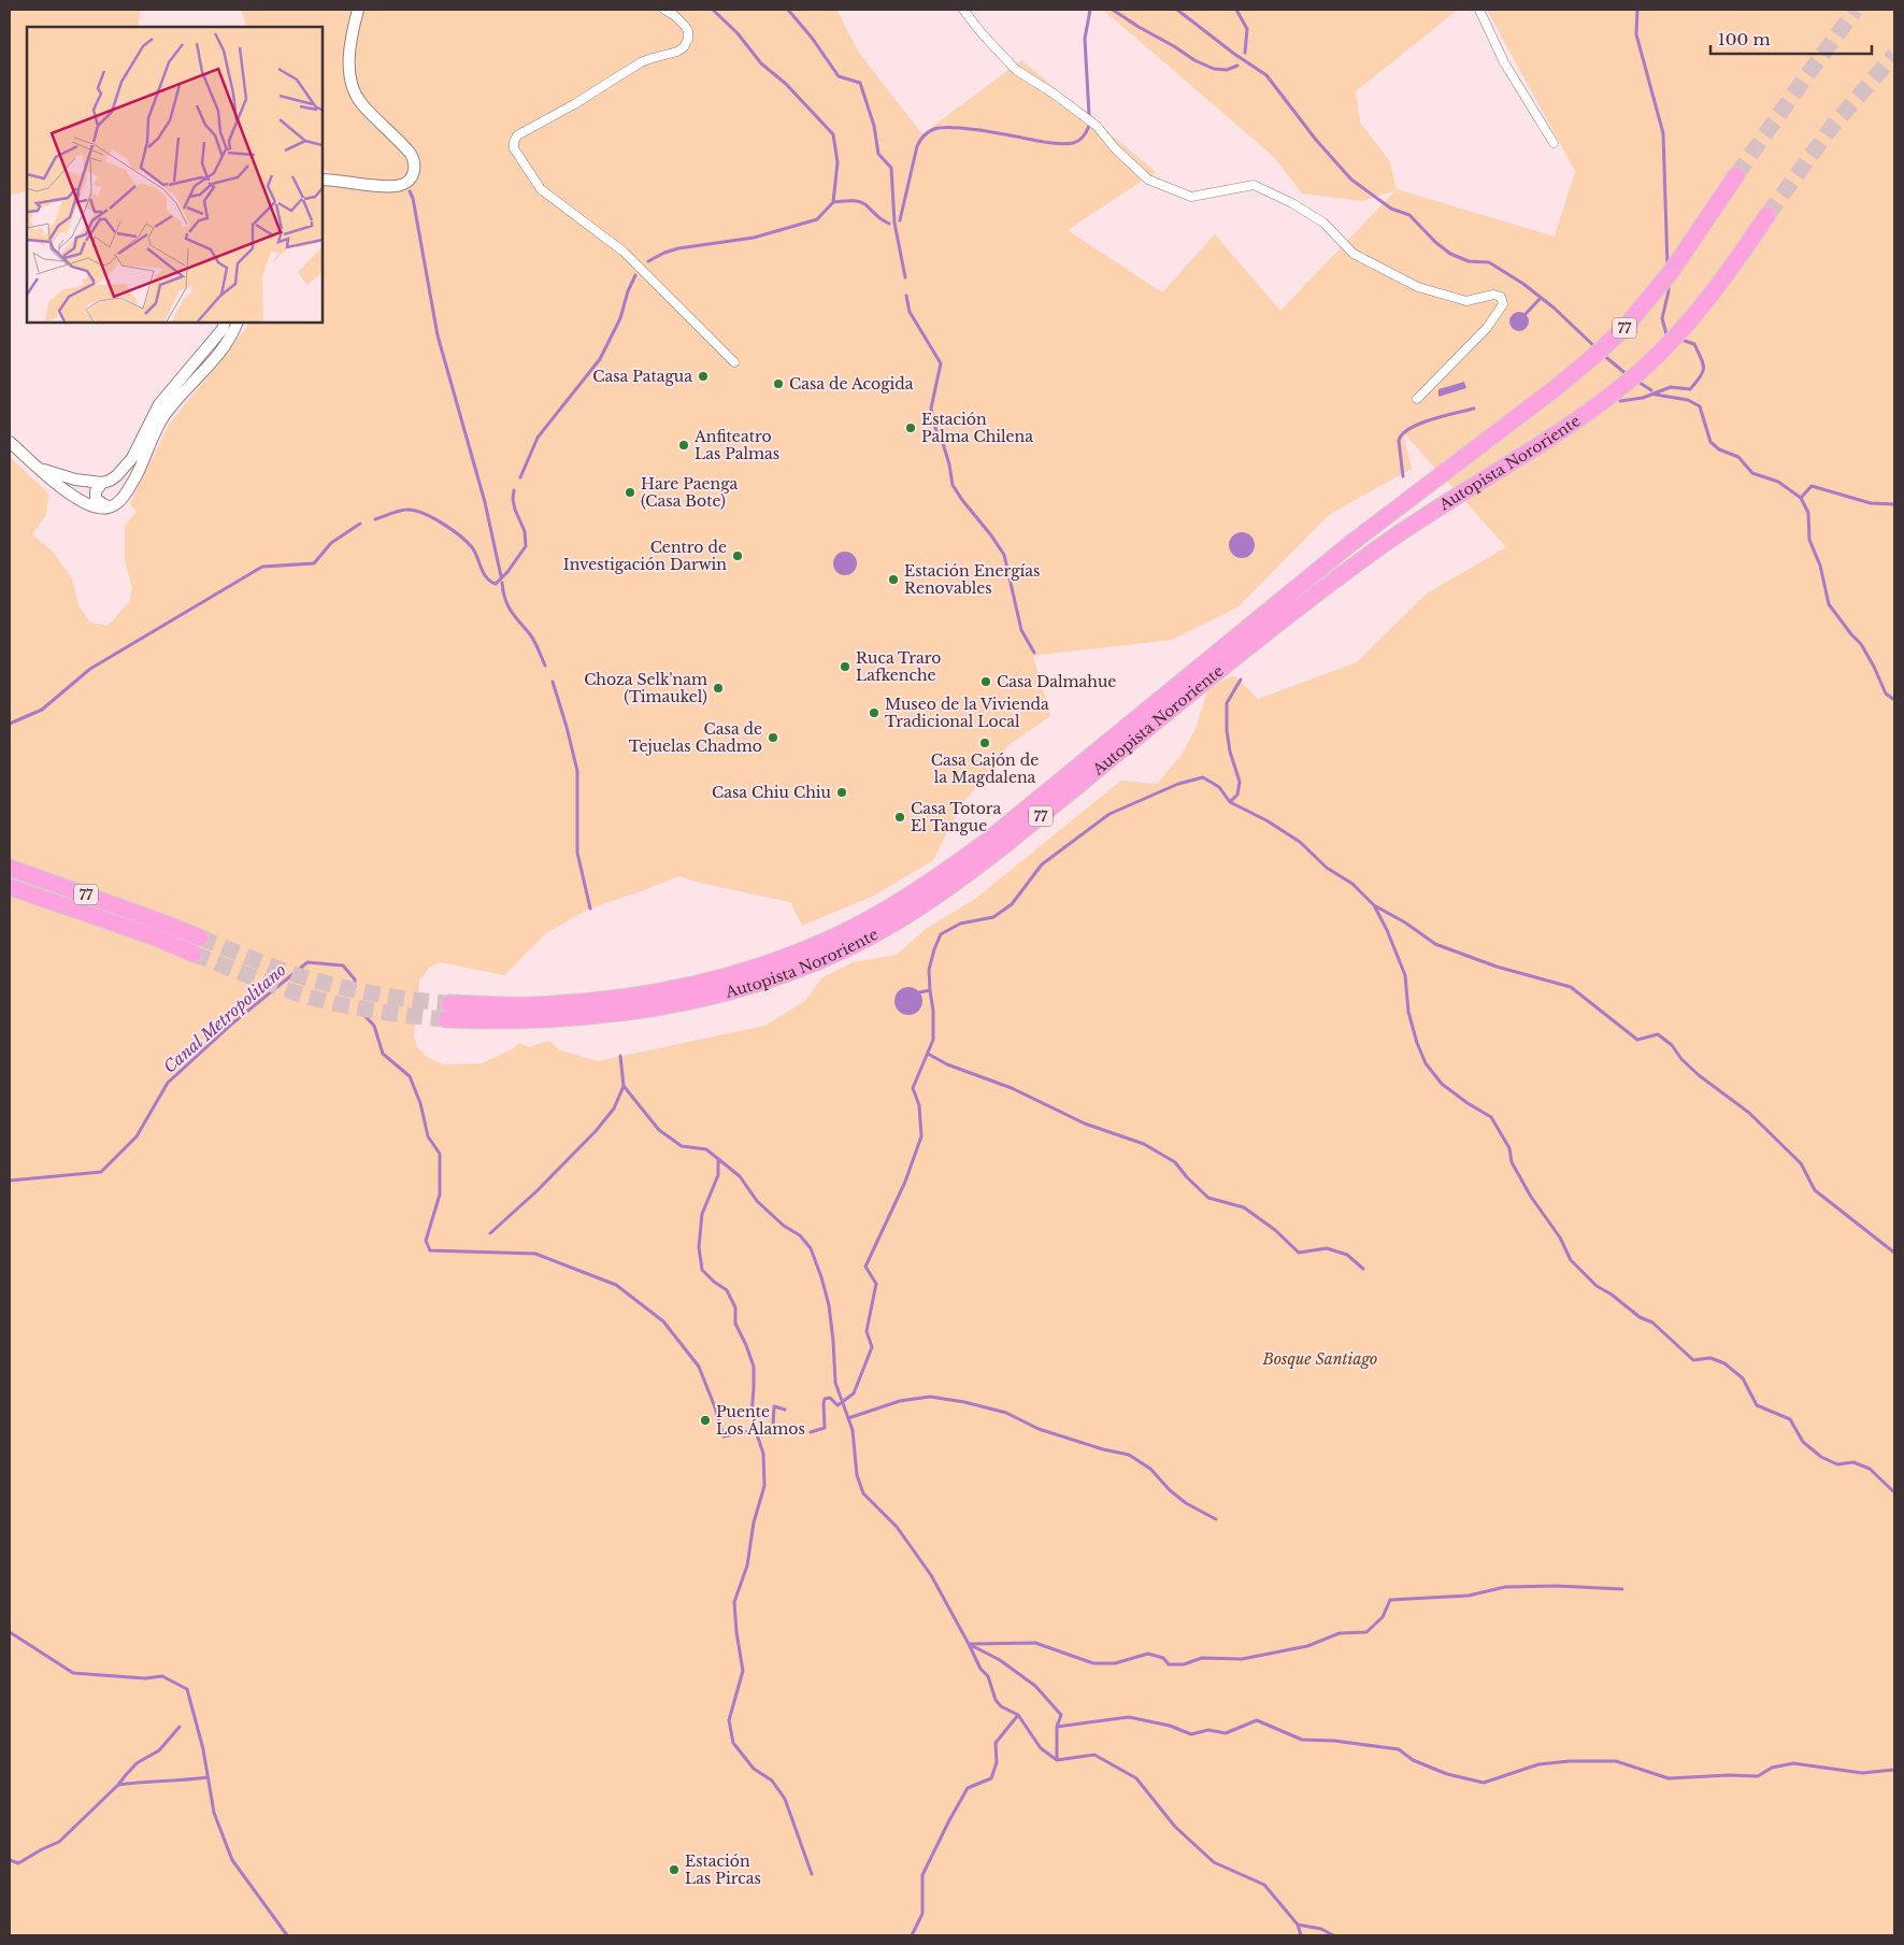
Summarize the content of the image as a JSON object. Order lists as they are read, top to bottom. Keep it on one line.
{"streets":{"highway":["77","Autopista Nororiente"]},"water":["Canal Metropolitano"],"parks":["Bosque Santiago"],"places":["Casa Patagua","Casa de Acogida","Estación Palma Chilena","Anfiteatro Las Palmas","Hare Paenga (Casa Bote)","Centro de Investigación Darwin","Estación Energías Renovables","Ruca Traro Lafkenche","Casa Dalmahue","Choza Selk'nam (Timaukel)","Museo de la Vivienda Tradicional Local","Casa de Tejuelas Chadmo","Casa Cajón de la Magdalena","Casa Chiu Chiu","Casa Totora El Tangue","Puente Los Álamos","Estación Las Pircas"],"scale_bar":"100 m"}
